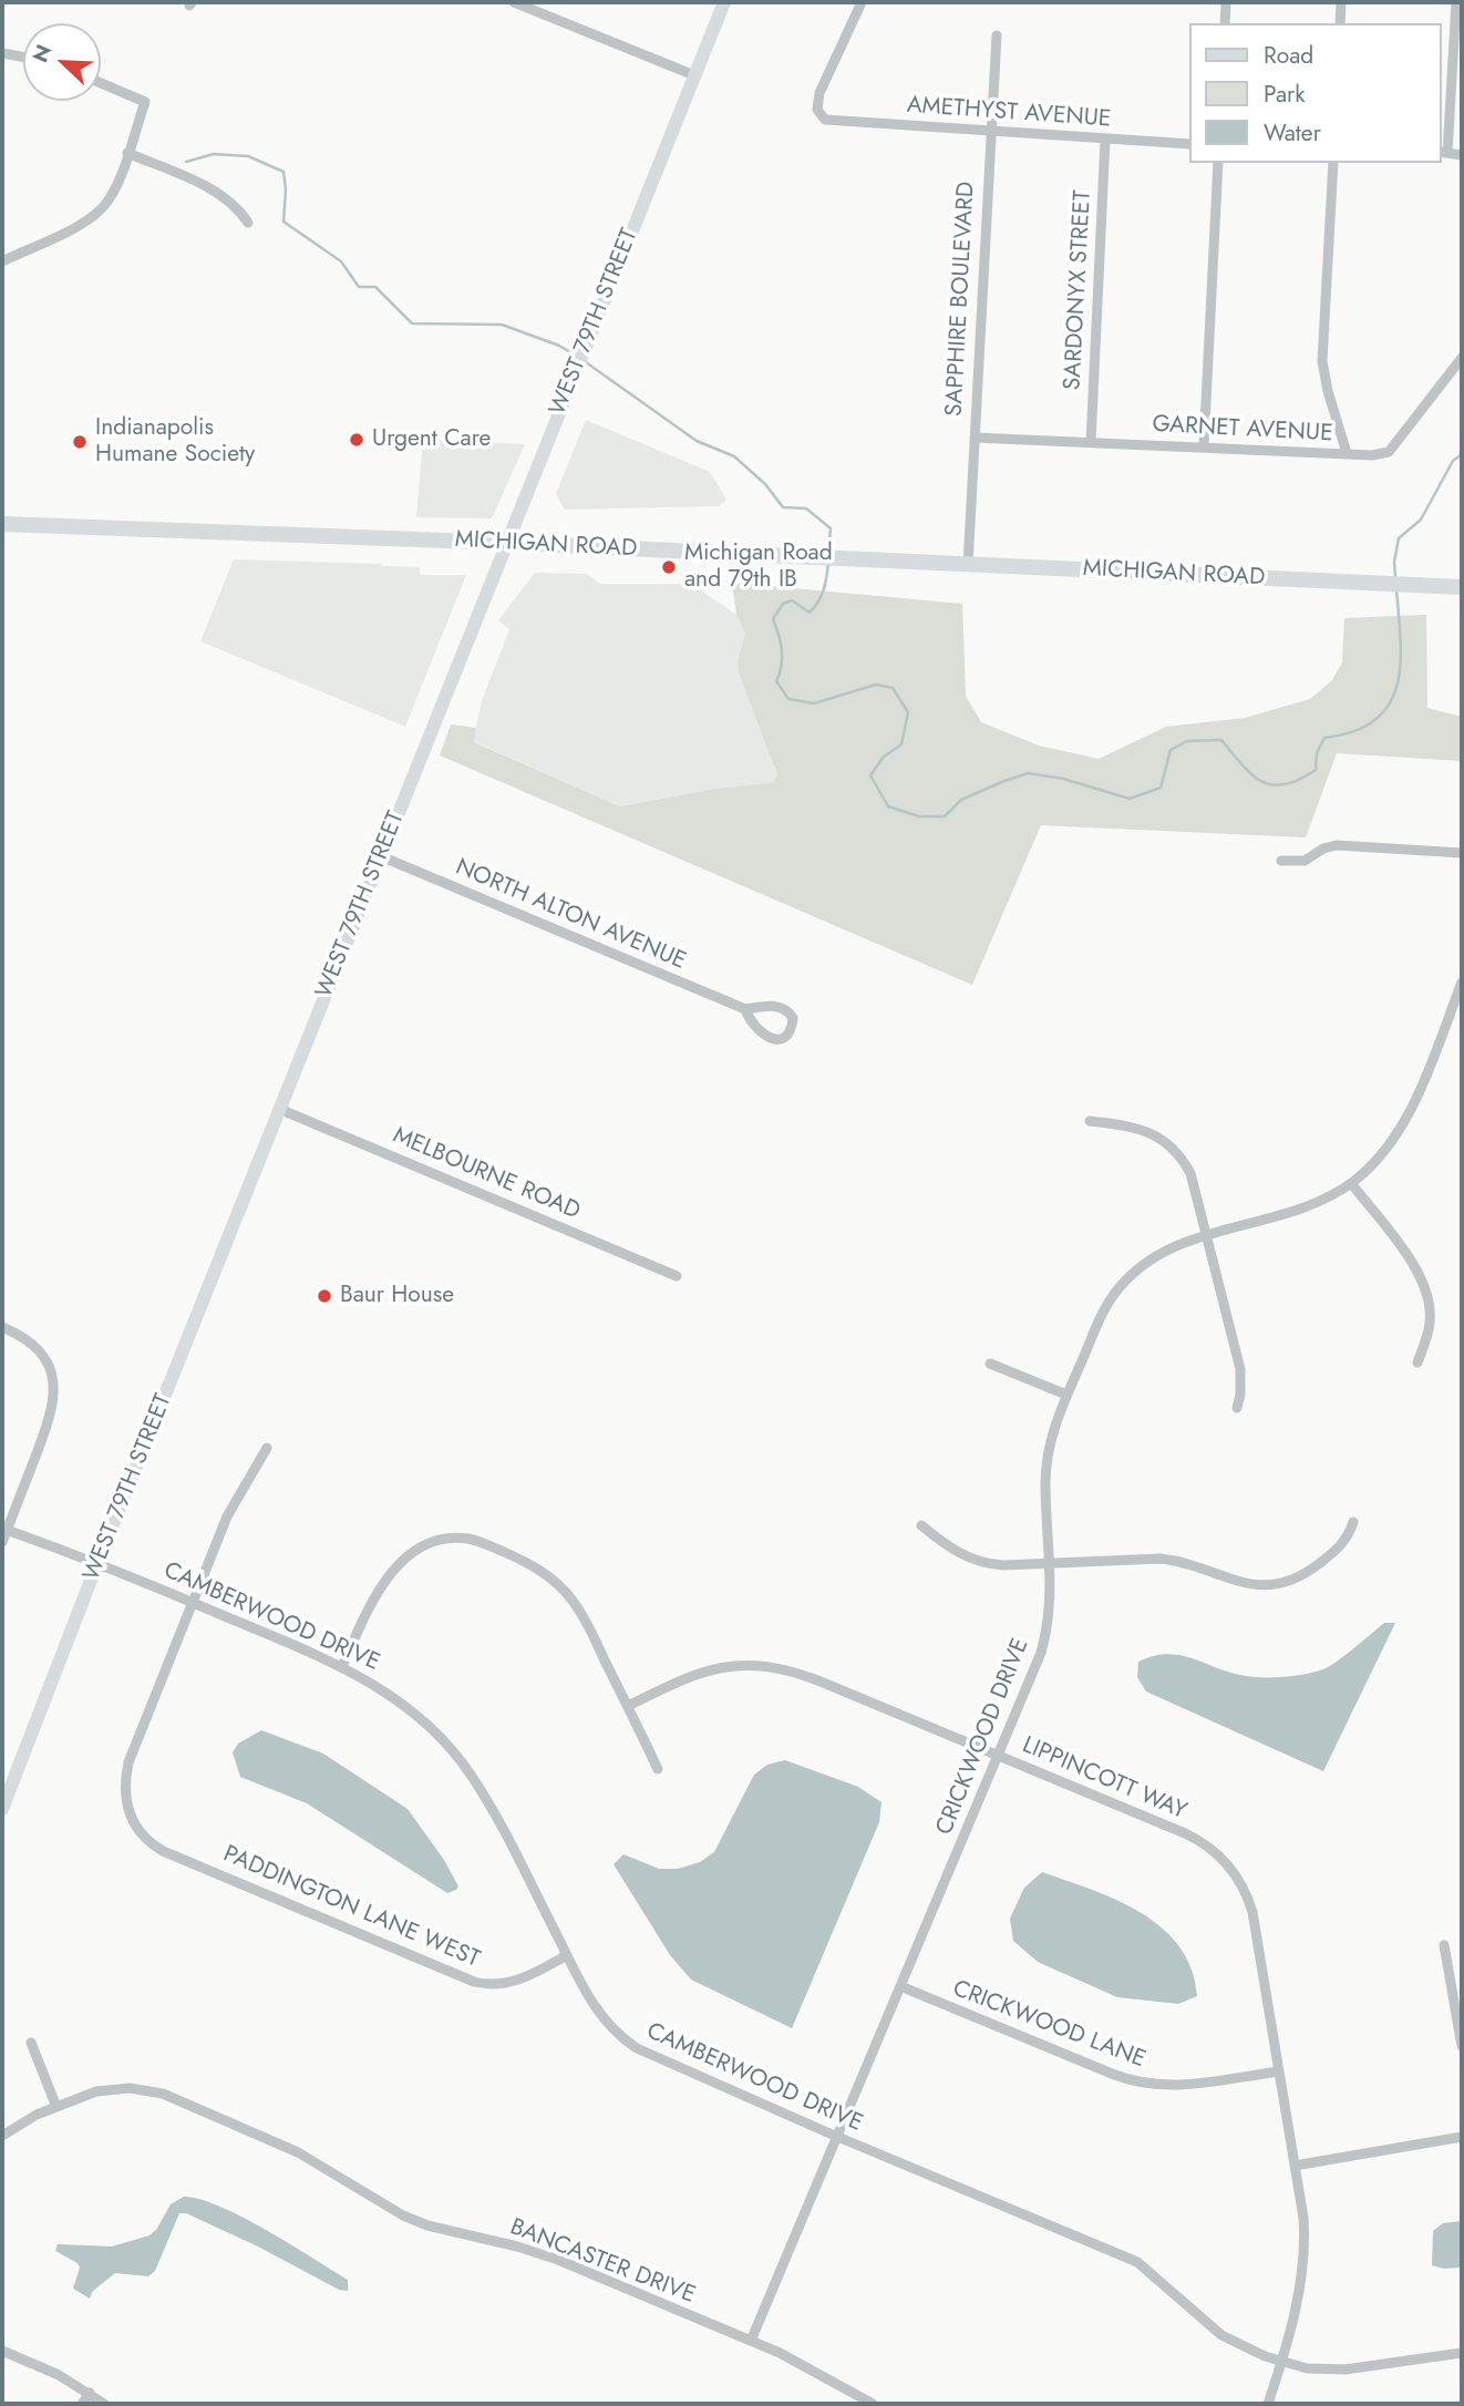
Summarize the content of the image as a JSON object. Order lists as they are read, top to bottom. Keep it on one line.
{"streets":{"main road":["WEST 79TH STREET","MICHIGAN ROAD"],"street":["AMETHYST AVENUE","SARDONYX STREET","SAPPHIRE BOULEVARD","GARNET AVENUE","NORTH ALTON AVENUE","MELBOURNE ROAD","CAMBERWOOD DRIVE","CRICKWOOD DRIVE","LIPPINCOTT WAY","PADDINGTON LANE WEST","CRICKWOOD LANE","BANCASTER DRIVE"]},"crossings":[["AMETHYST AVENUE","SARDONYX STREET"],["AMETHYST AVENUE","SAPPHIRE BOULEVARD"],["SARDONYX STREET","GARNET AVENUE"],["SAPPHIRE BOULEVARD","GARNET AVENUE"],["SAPPHIRE BOULEVARD","MICHIGAN ROAD"],["WEST 79TH STREET","MICHIGAN ROAD"],["WEST 79TH STREET","NORTH ALTON AVENUE"],["WEST 79TH STREET","MELBOURNE ROAD"],["WEST 79TH STREET","CAMBERWOOD DRIVE"],["CAMBERWOOD DRIVE","CRICKWOOD DRIVE"],["CAMBERWOOD DRIVE","LIPPINCOTT WAY"],["CAMBERWOOD DRIVE","PADDINGTON LANE WEST"],["CRICKWOOD DRIVE","LIPPINCOTT WAY"],["CRICKWOOD DRIVE","CRICKWOOD LANE"],["CRICKWOOD DRIVE","BANCASTER DRIVE"],["LIPPINCOTT WAY","CRICKWOOD LANE"]],"places":["Urgent Care","Indianapolis Humane Society","Michigan Road and 79th IB","Baur House"],"legend":["Road","Park","Water"],"north":"top left"}
